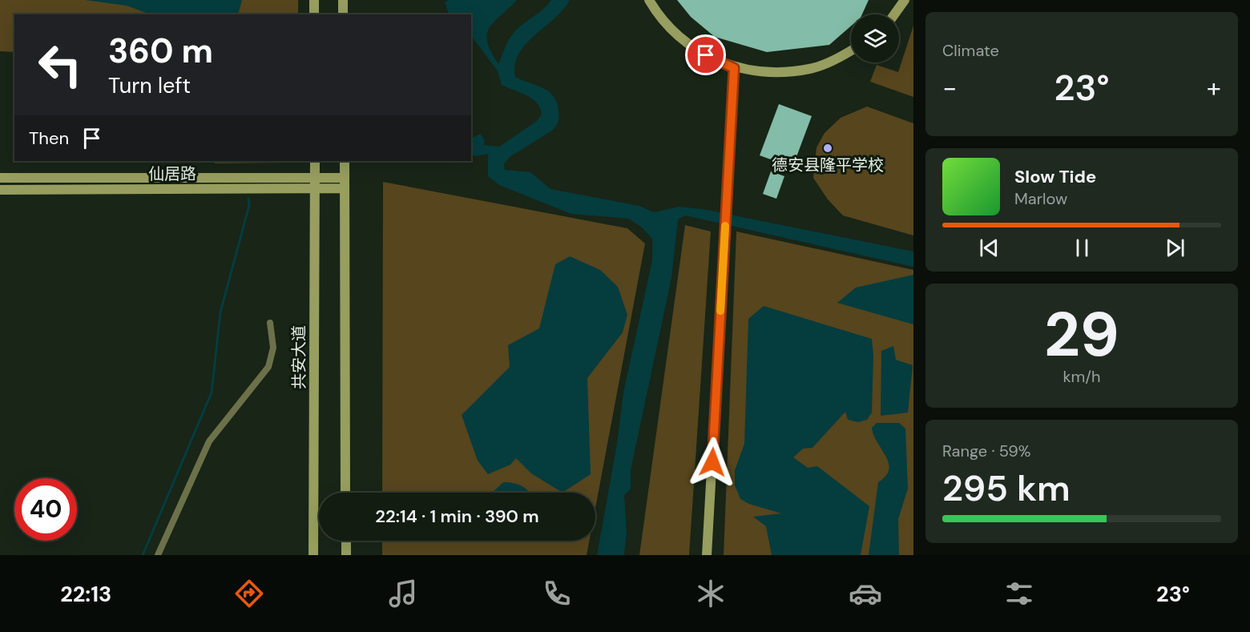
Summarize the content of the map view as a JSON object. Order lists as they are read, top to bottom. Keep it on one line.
{"streets":{"street":["仙居路","共安大道"]},"crossings":[["仙居路","共安大道"]],"places":["德安县隆平学校"],"page":{"tile":["Climate",["29","km/h"],["Range · 59%","295 km"]],"turn":["360 m","Turn left"],"heat":["−","23°","+"],"then":"Then","song":["Slow Tide","Marlow"],"limit":"40","trip":"22:14 · 1 min · 390 m","tabs":["22:13","23°"]}}
